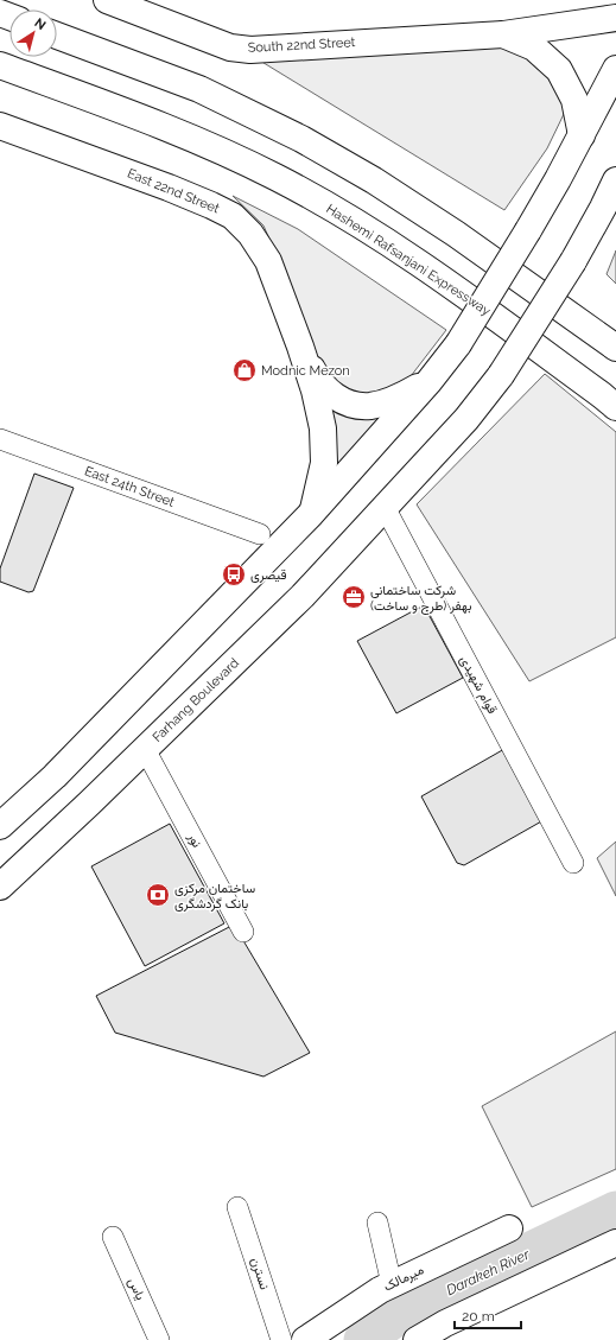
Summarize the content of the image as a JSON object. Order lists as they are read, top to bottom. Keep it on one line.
{"streets":{"main road":["South 22nd Street","East 22nd Street","Hashemi Rafsanjani Expressway","Farhang Boulevard","میرمالک"],"street":["East 24th Street","قوام شهیدی","نور","نسترن","یاس"]},"crossings":[["قوام شهیدی","Farhang Boulevard"],["Farhang Boulevard","نور"]],"water":["Darakeh River"],"places":{"shop":["Modnic Mezon"],"bus stop":["قیصری"],"office":["شرکت ساختمانی بهفر (طرح و ساخت)"],"bank":["ساختمان مرکزی بانک گردشگری"]},"scale_bar":"20 m","north":"top right"}
